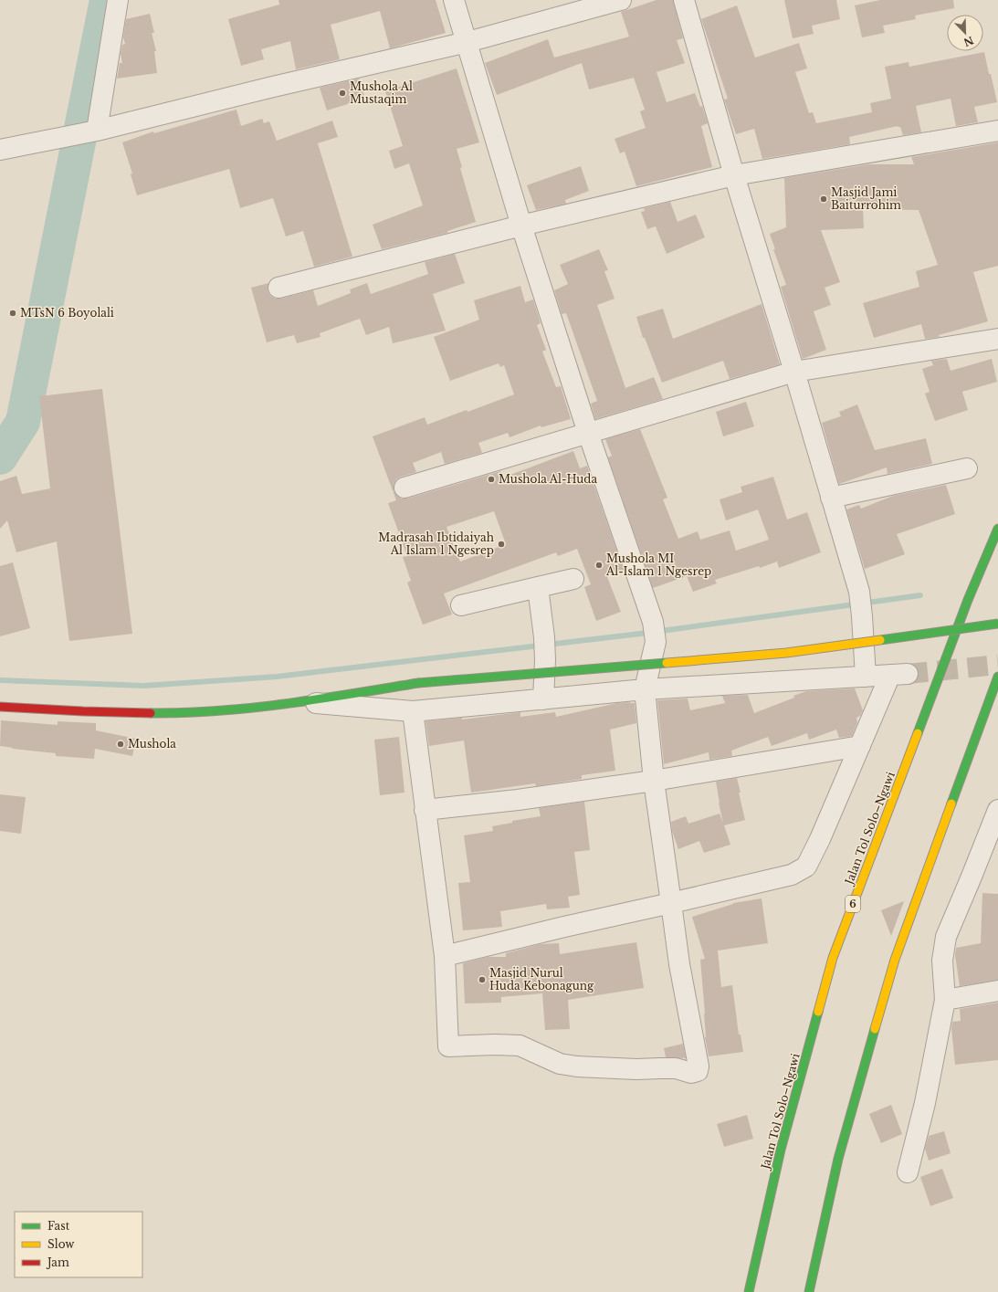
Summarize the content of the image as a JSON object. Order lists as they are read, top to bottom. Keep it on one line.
{"streets":{"main road":["Jalan Tol Solo–Ngawi","6"]},"places":["Mushola Al Mustaqim","Masjid Jami Baiturrohim","MTsN 6 Boyolali","Mushola Al-Huda","Madrasah Ibtidaiyah Al Islam 1 Ngesrep","Mushola MI Al-Islam 1 Ngesrep","Mushola","Masjid Nurul Huda Kebonagung"],"legend":["Fast","Slow","Jam"],"north":"bottom right"}
